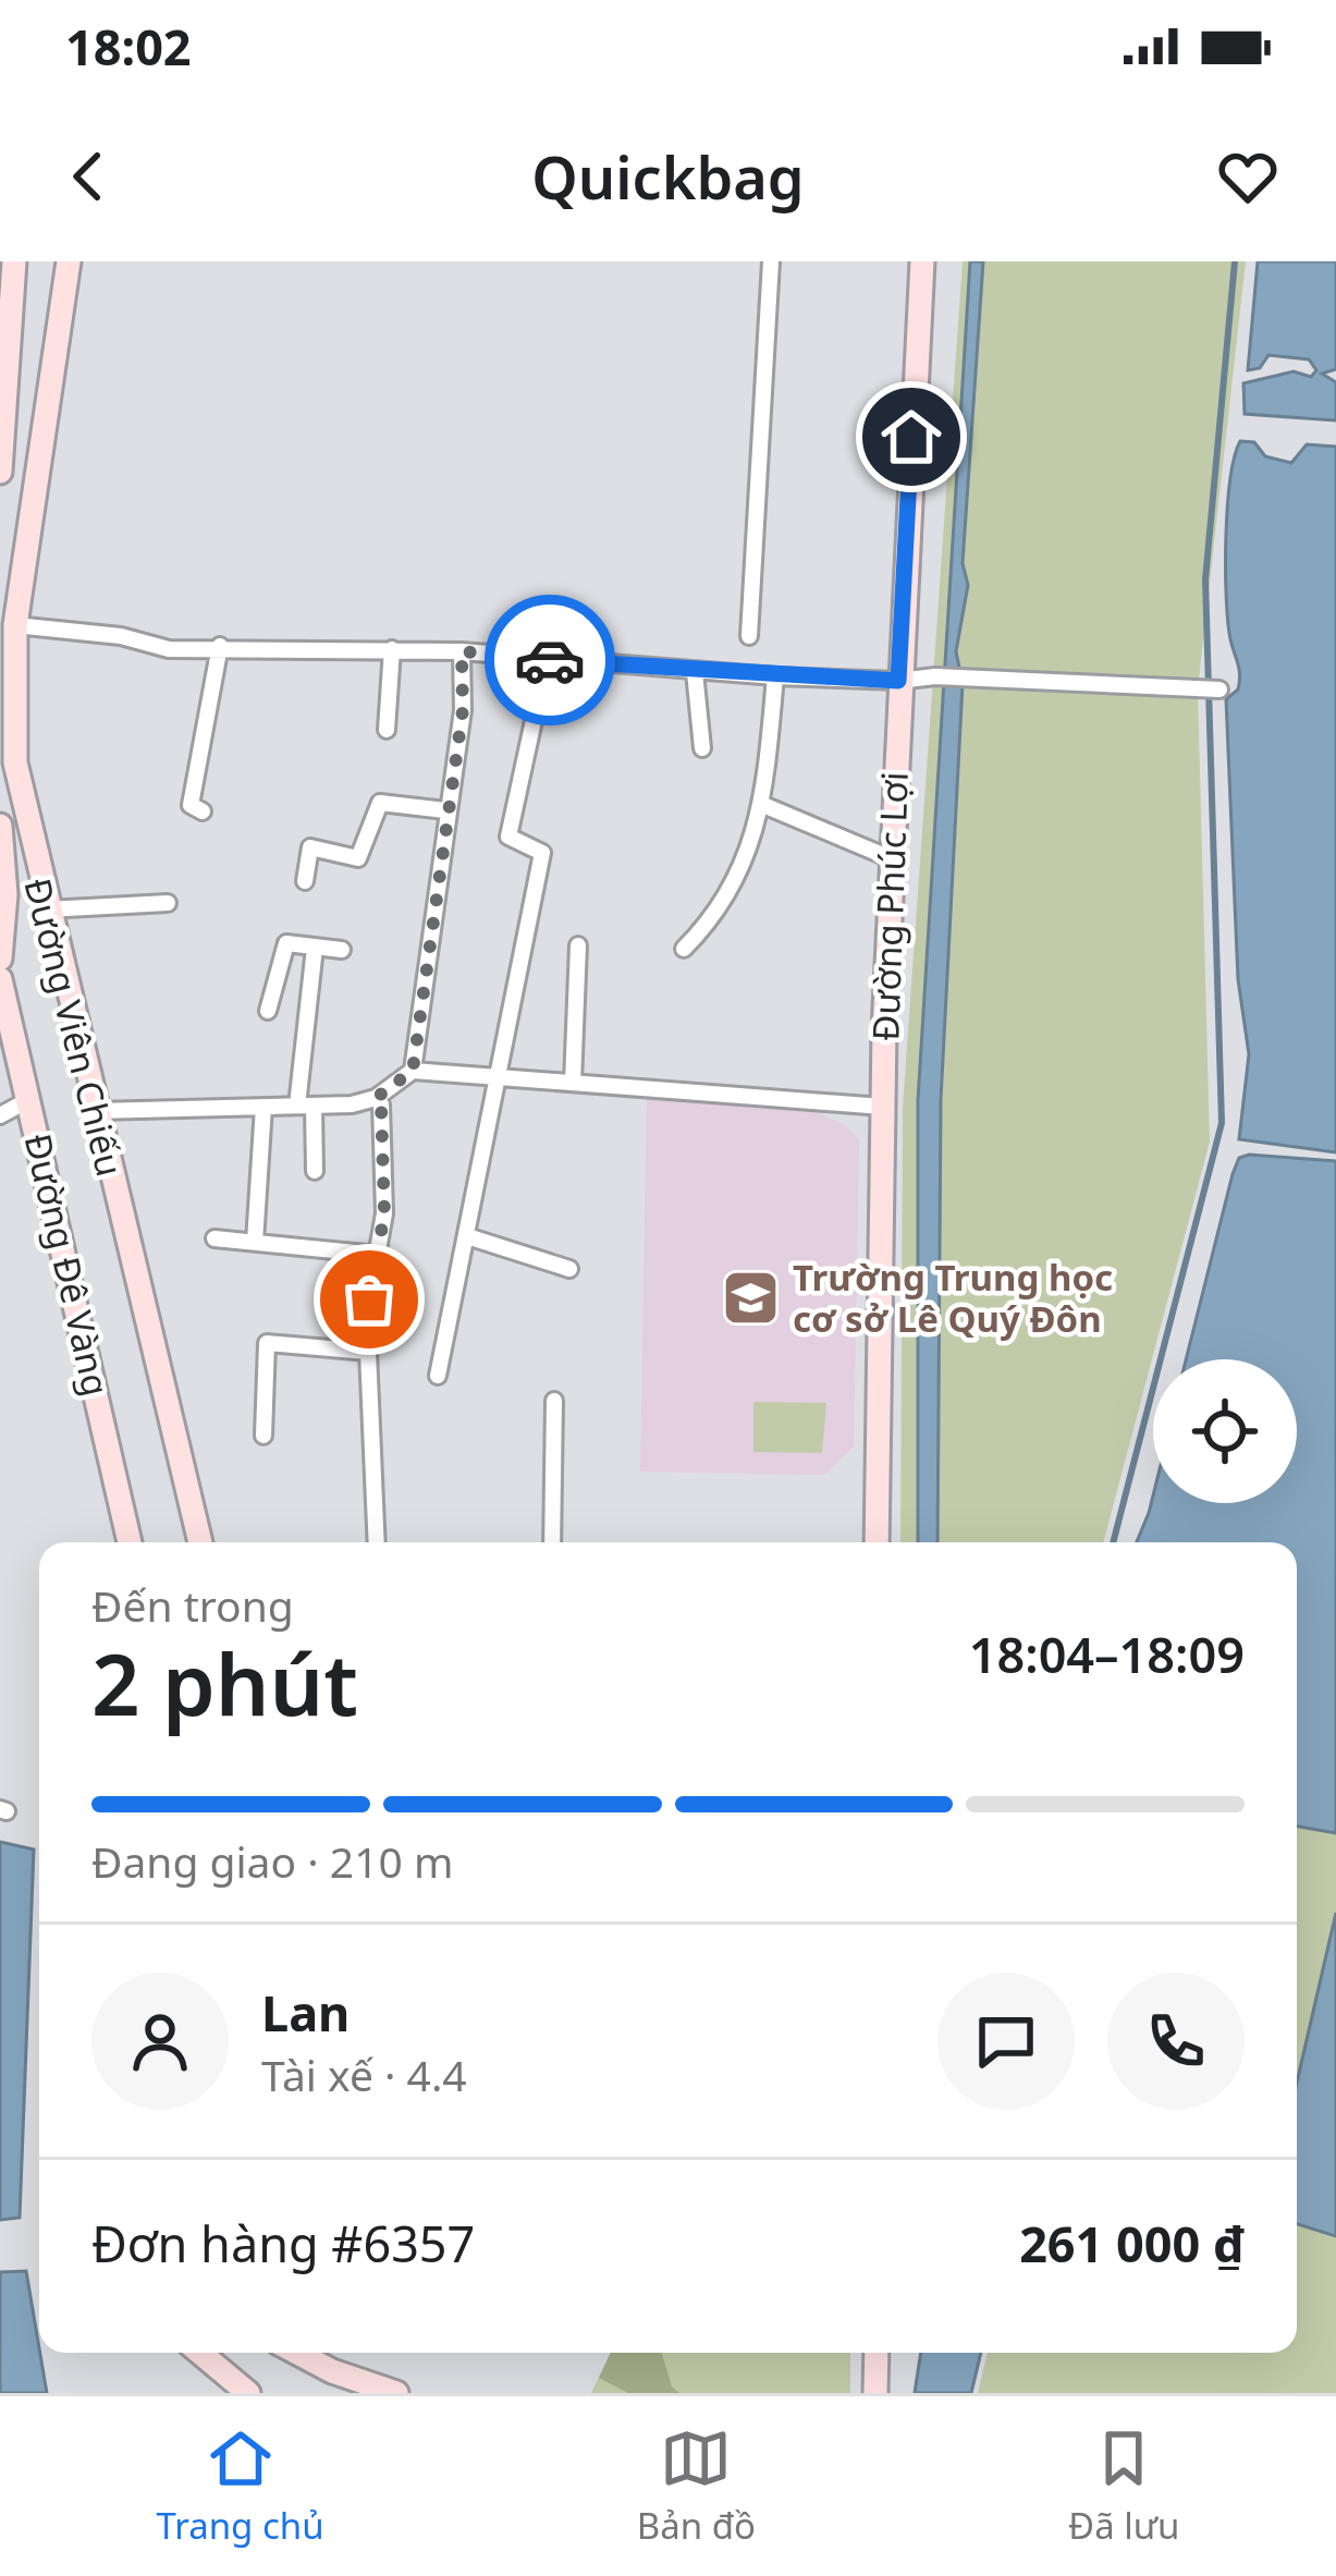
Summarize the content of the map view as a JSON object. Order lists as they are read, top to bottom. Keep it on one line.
{"streets":{"street":["Đường Phúc Lợi","Đường Viên Chiếu","Đường Đê Vàng"]},"places":{"school or university":["Trường Trung học cơ sở Lê Quý Đôn"]},"page":{"status":"18:02","header":"Quickbag","heading":["2 phút","Đến trong","18:04–18:09"],"panel":["Lan","Tài xế · 4.4","Đơn hàng #6357","261 000 ₫"],"bar":"Đang giao · 210 m","tabs":["Trang chủ","Bản đồ","Đã lưu"]}}
